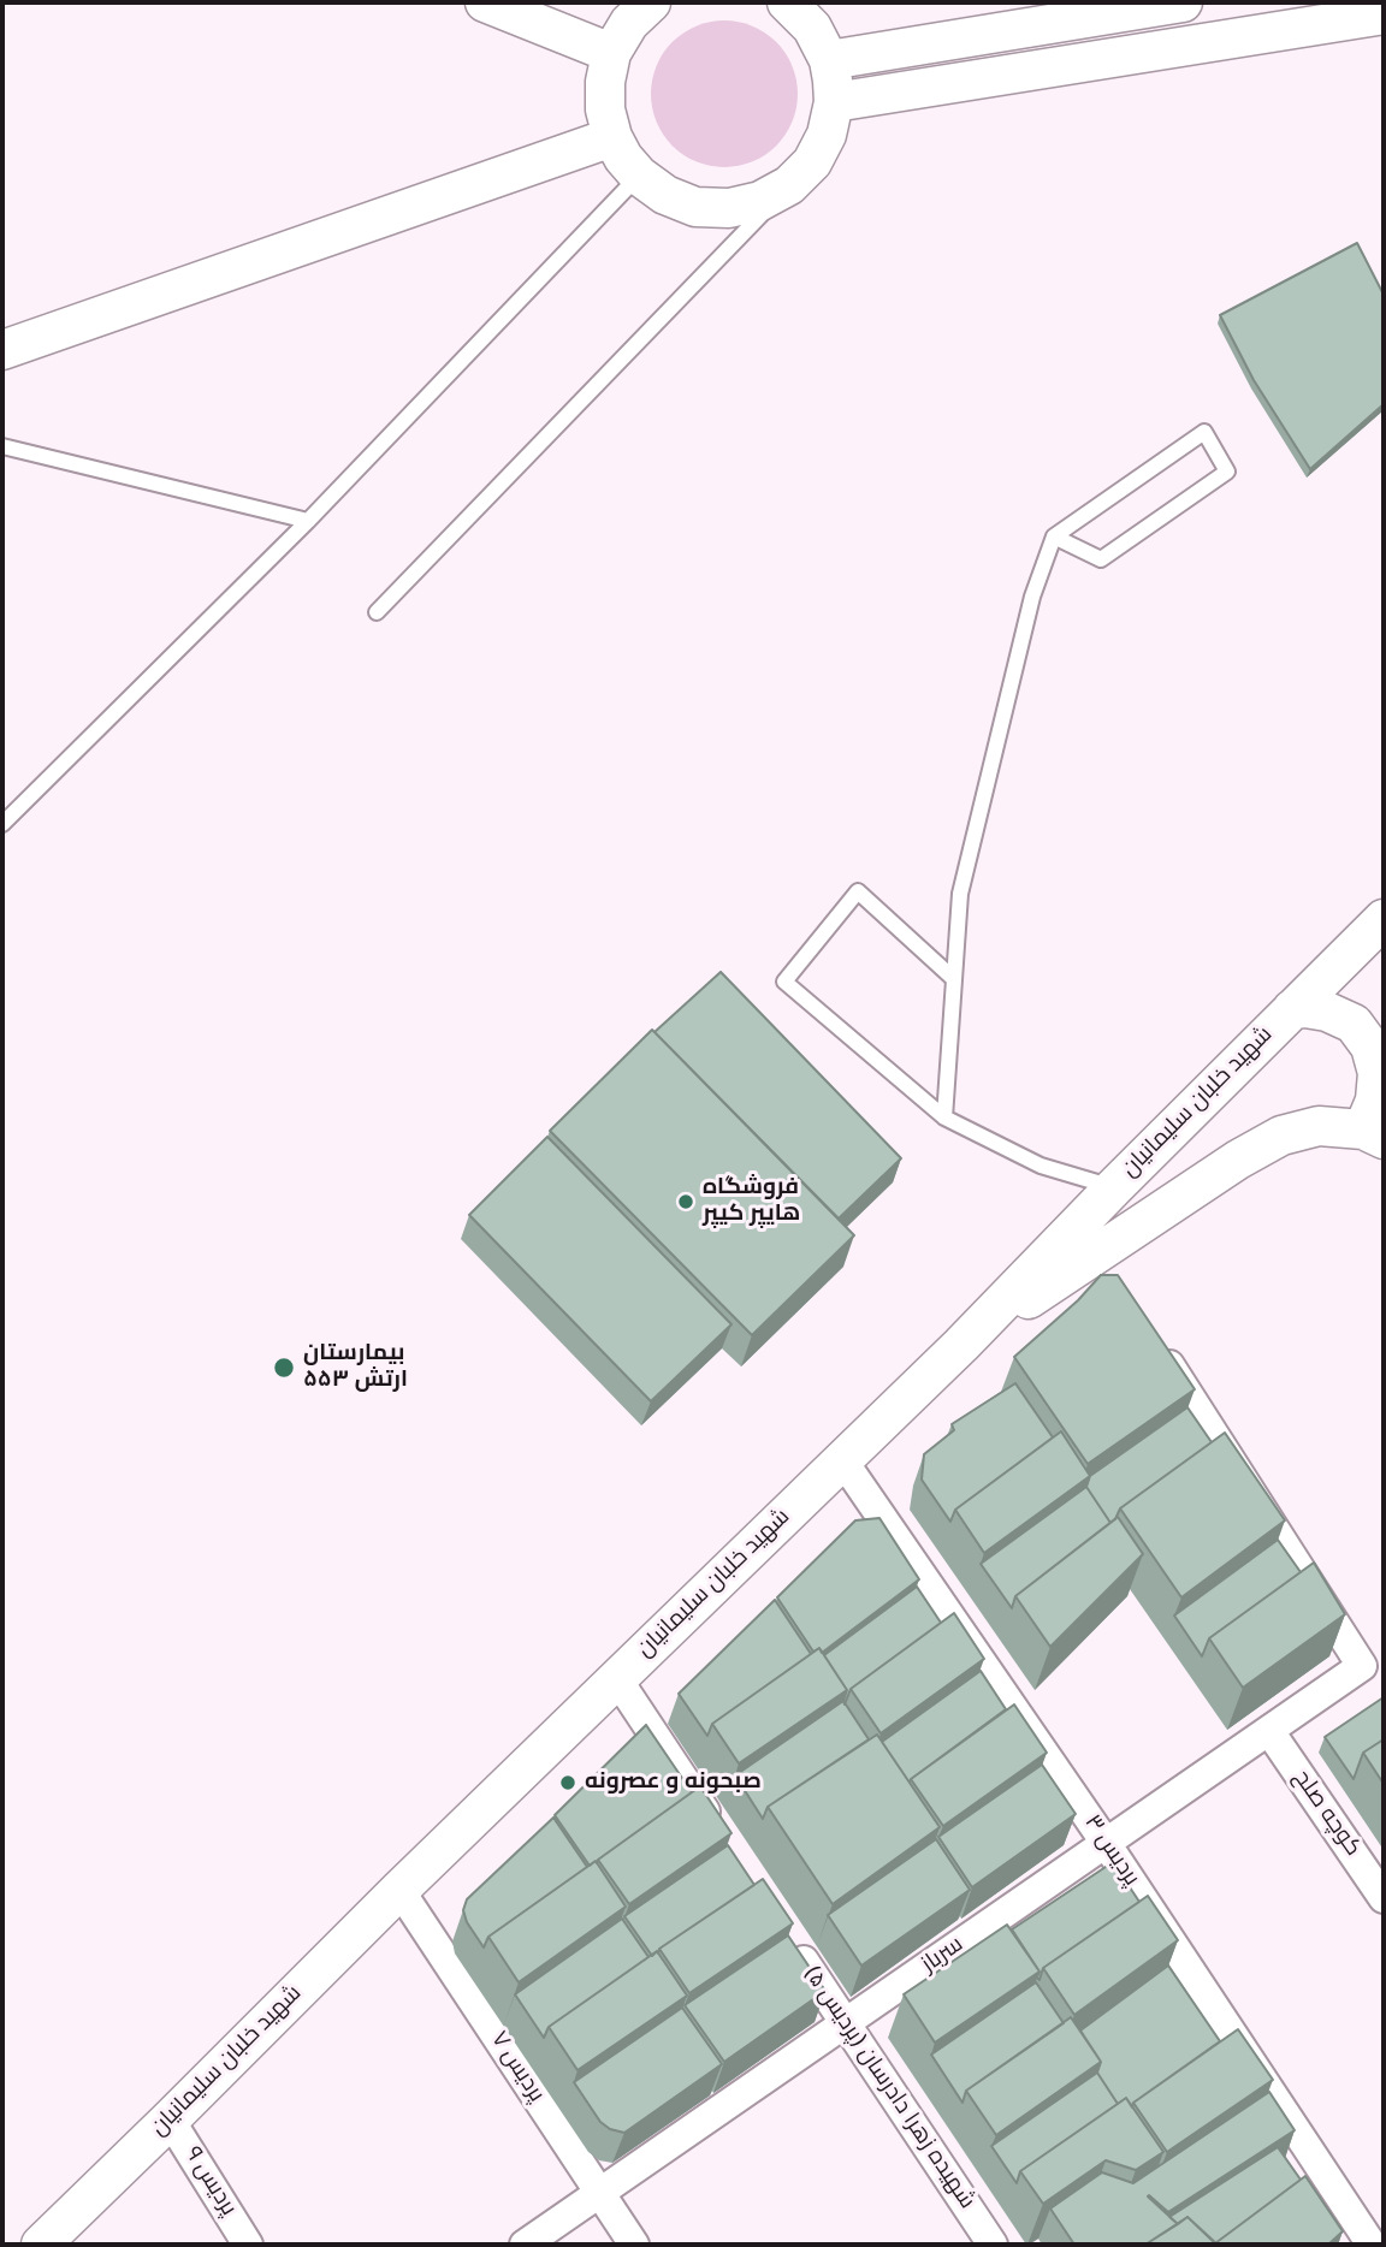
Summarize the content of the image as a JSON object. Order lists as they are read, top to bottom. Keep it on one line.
{"streets":{"street":["شهید خلبان سلیمانیان","کوچه صلح","پردیس ۳","سرباز","پردیس ۷","شهیده زهرا دادرسان (پردیس ۵)","پردیس ۹"]},"crossings":[["شهید خلبان سلیمانیان","پردیس ۳"],["شهید خلبان سلیمانیان","پردیس ۷"],["شهید خلبان سلیمانیان","پردیس ۹"],["کوچه صلح","سرباز"],["پردیس ۳","سرباز"],["سرباز","پردیس ۷"],["سرباز","شهیده زهرا دادرسان (پردیس ۵)"]],"places":["فروشگاه هایپر کیپر","بیمارستان ۵۵۳ ارتش","صبحونه و عصرونه"]}
